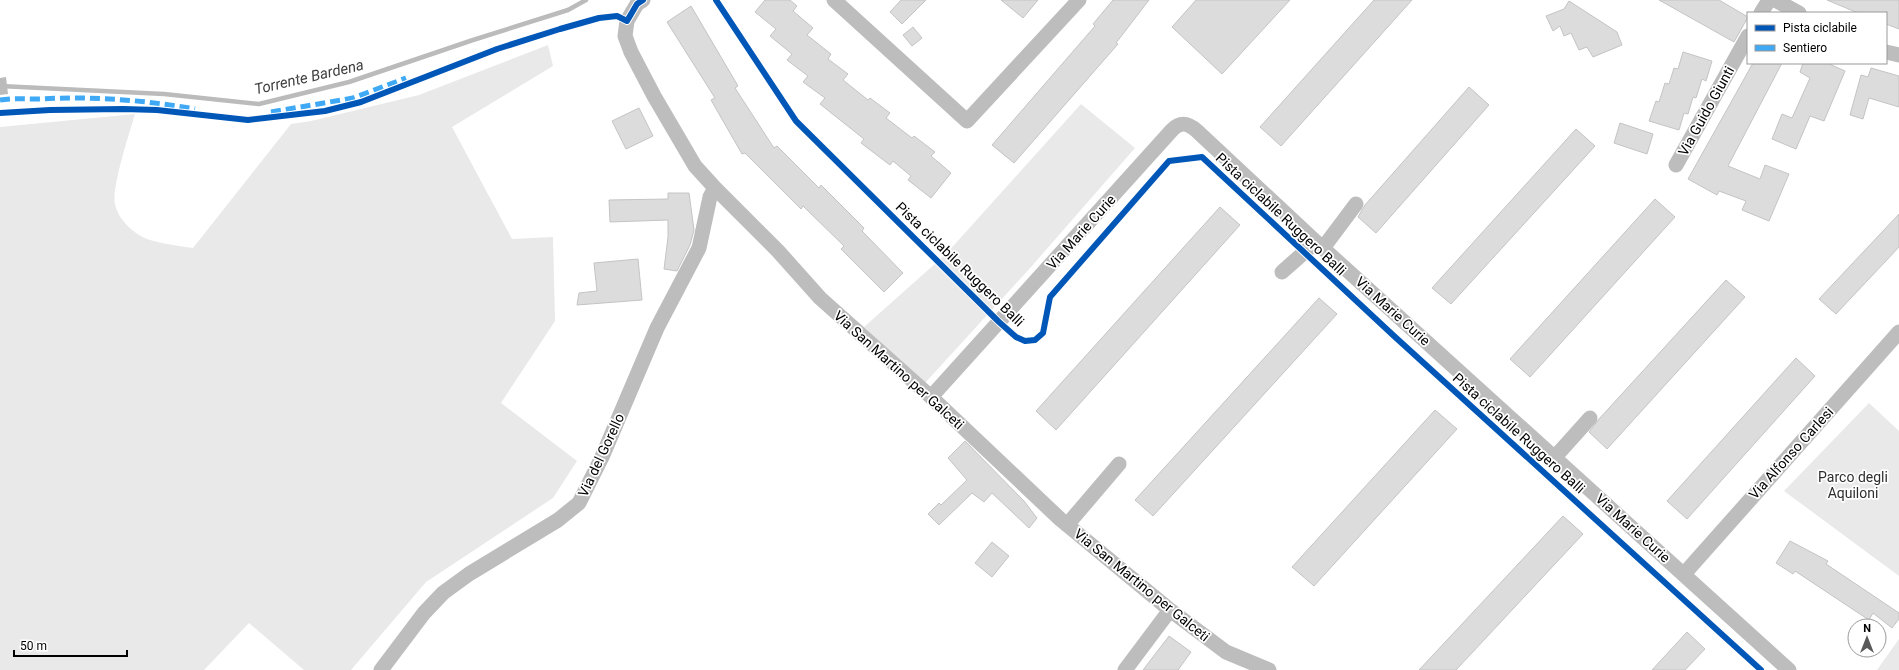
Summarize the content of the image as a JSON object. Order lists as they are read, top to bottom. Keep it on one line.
{"streets":{"street":["Via Guido Giunti","Via Marie Curie","Via San Martino per Galceti","Via Alfonso Carlesi","Via del Gorello"],"cycle path":["Pista ciclabile Ruggero Balli"]},"crossings":[["Via Marie Curie","Via San Martino per Galceti"],["Via Marie Curie","Via Alfonso Carlesi"],["Via San Martino per Galceti","Via del Gorello"]],"water":["Torrente Bardena"],"parks":["Parco degli Aquiloni"],"legend":["Pista ciclabile","Sentiero"],"scale_bar":"50 m","north":"top"}
